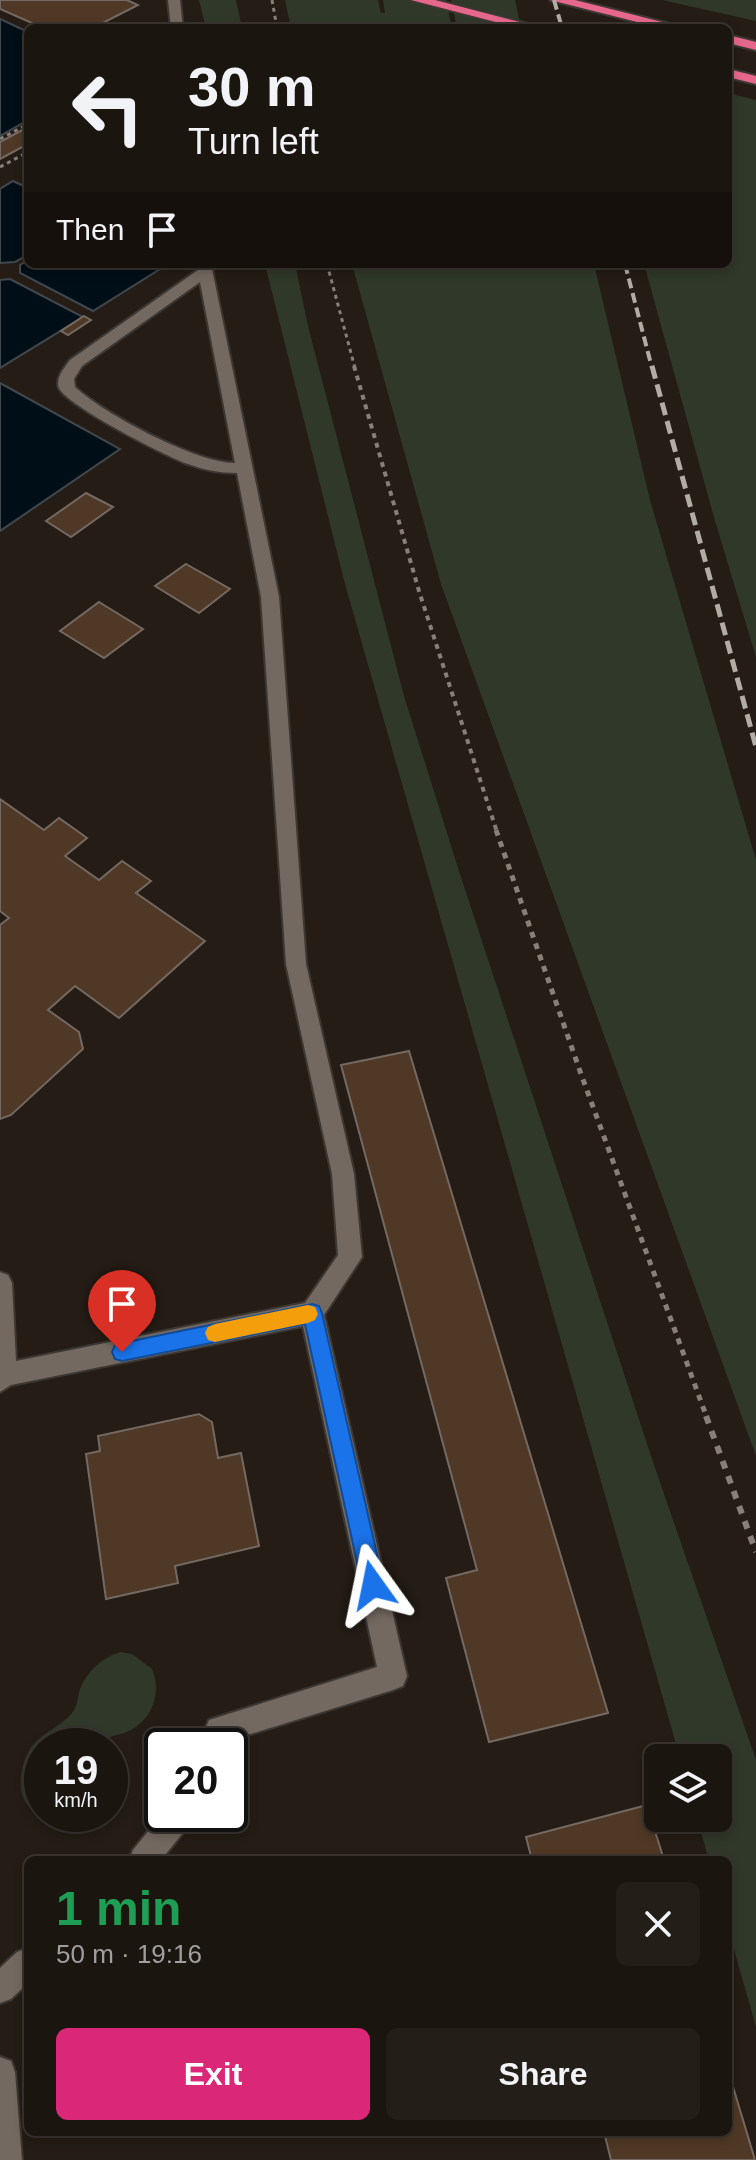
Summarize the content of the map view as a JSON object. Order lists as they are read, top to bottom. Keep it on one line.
{"page":{"turn":["30 m","Turn left"],"then":"Then","speed":"19 km/h","limit":"20","heading":["1 min","50 m · 19:16"],"buttons":["Exit","Share"]}}
